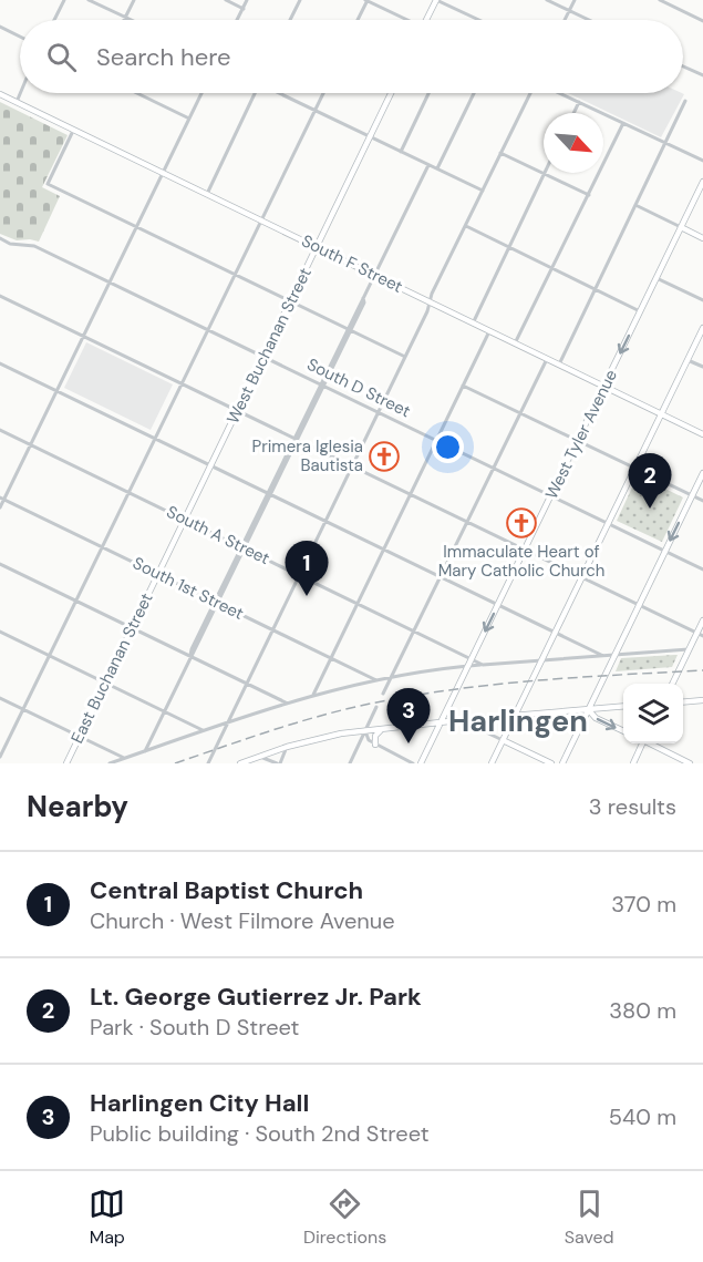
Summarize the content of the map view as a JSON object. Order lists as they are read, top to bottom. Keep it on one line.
{"streets":{"street":["South F Street","West Buchanan Street","South D Street","West Tyler Avenue","South A Street","South 1st Street","East Buchanan Street"]},"crossings":[["South F Street","West Buchanan Street"],["South F Street","West Tyler Avenue"],["West Buchanan Street","South D Street"],["West Buchanan Street","South A Street"],["West Buchanan Street","South 1st Street"],["West Buchanan Street","East Buchanan Street"],["South D Street","West Tyler Avenue"],["West Tyler Avenue","South A Street"],["South 1st Street","East Buchanan Street"]],"districts":["Harlingen"],"places":{"church":["Primera Iglesia Bautista","Immaculate Heart of Mary Catholic Church"]},"north":"bottom right","page":{"search":"Search here","pins":["2","1","3"],"heading":["Nearby","3 results"],"list":[{"mark":"1","name":"Central Baptist Church","note":"Church · West Filmore Avenue","value":"370 m"},{"mark":"2","name":"Lt. George Gutierrez Jr. Park","note":"Park · South D Street","value":"380 m"},{"mark":"3","name":"Harlingen City Hall","note":"Public building · South 2nd Street","value":"540 m"}],"nav":["Map","Directions","Saved"]}}
